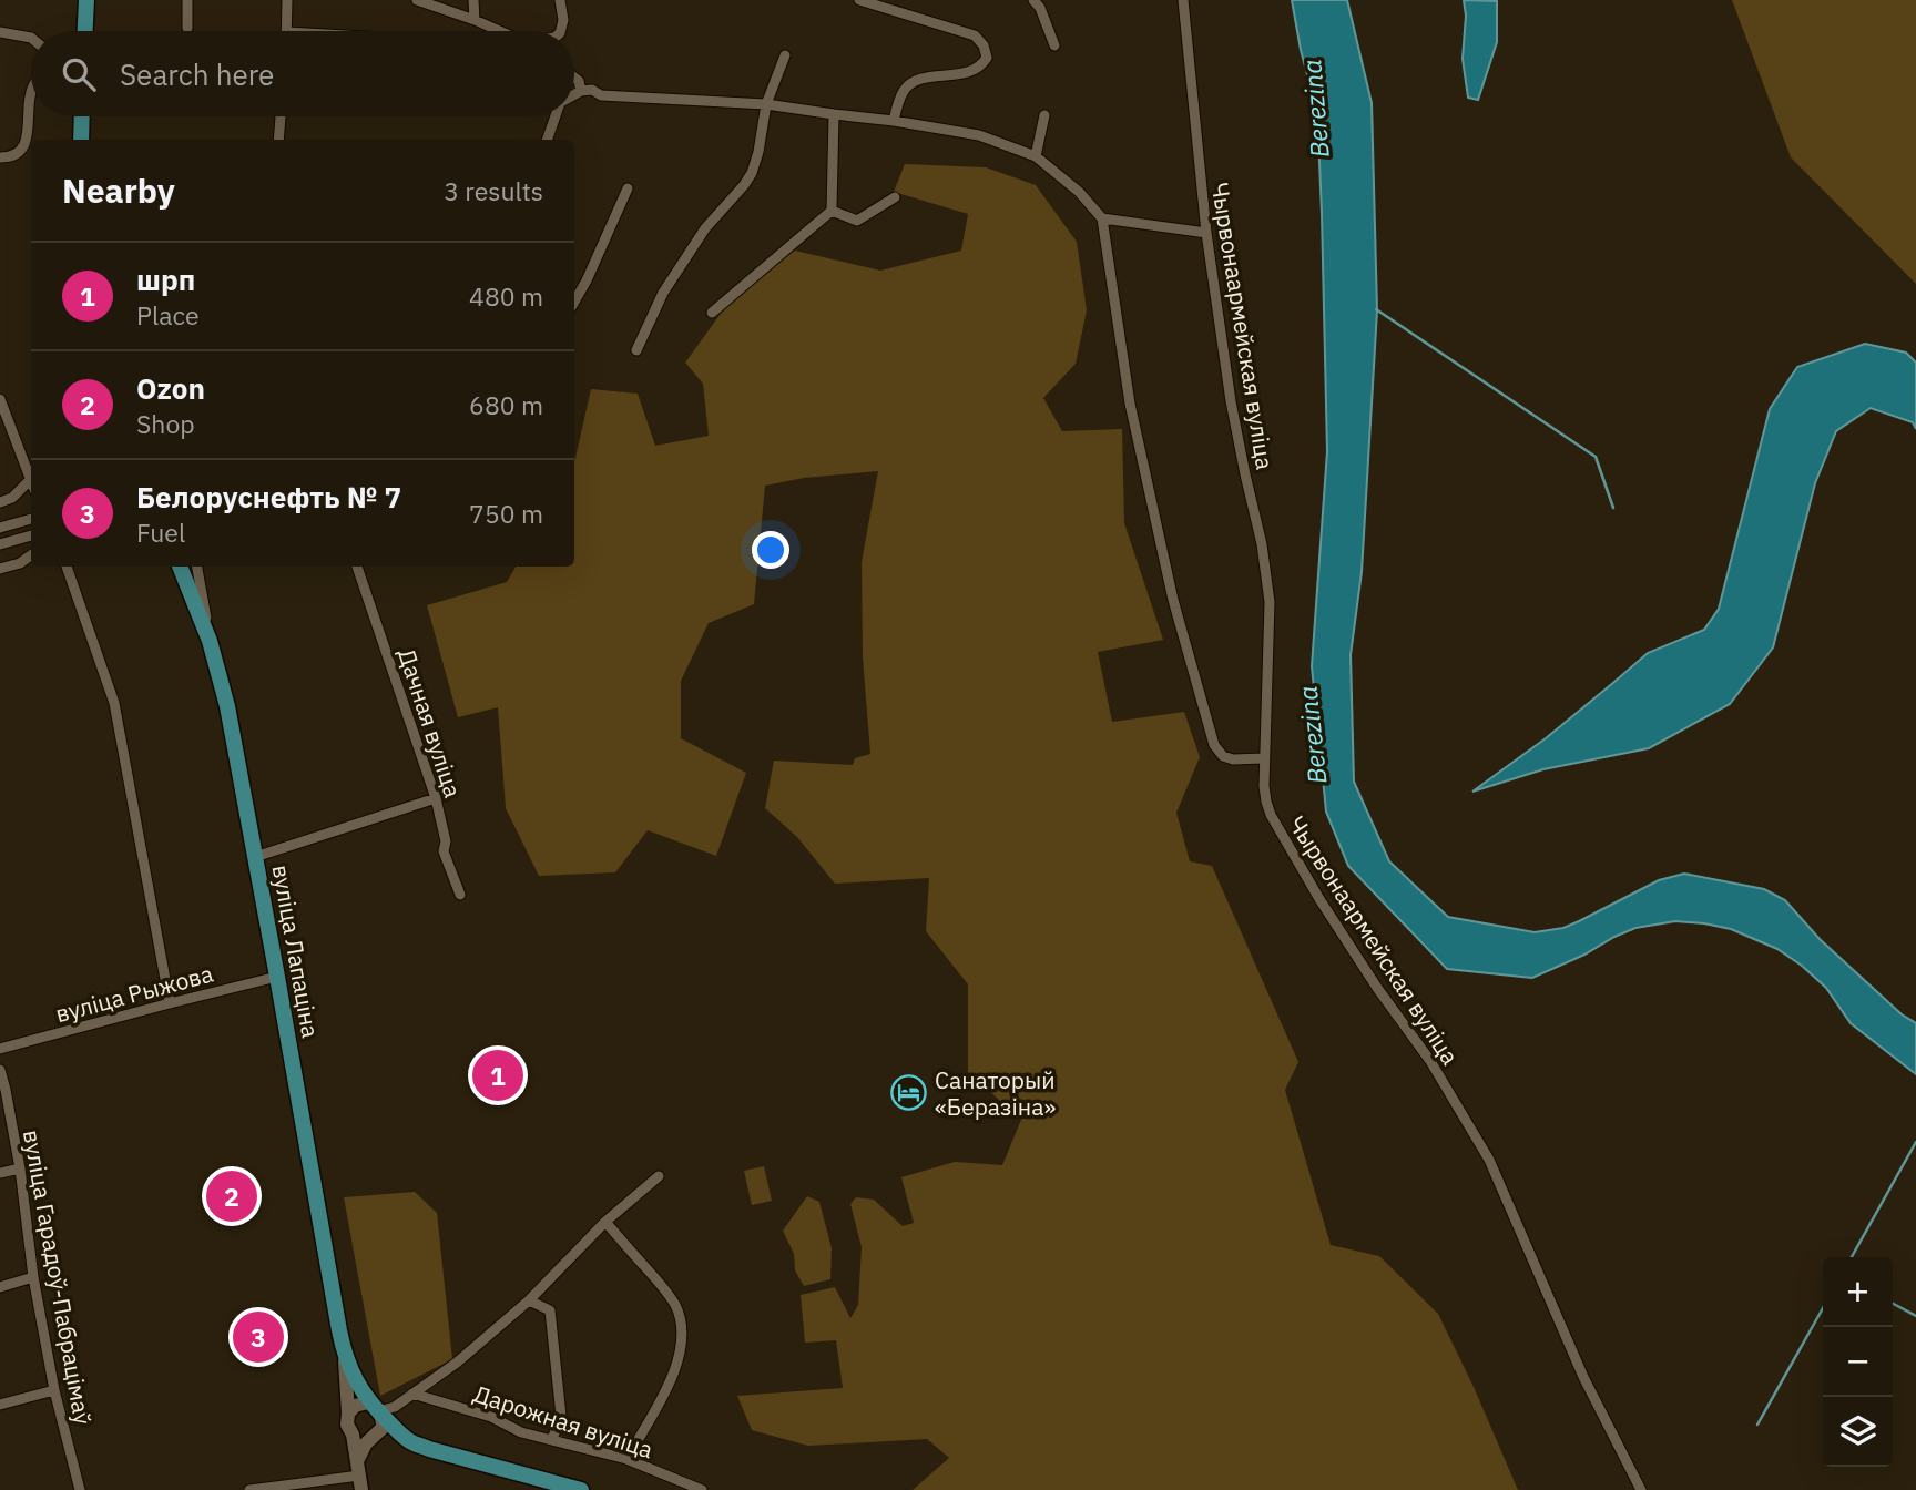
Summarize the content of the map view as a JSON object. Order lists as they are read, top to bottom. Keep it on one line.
{"streets":{"main road":["вуліца Лапаціна"],"street":["Чырвонаармейская вуліца","Дачная вуліца","вуліца Рыжова","вуліца Гарадоў-Пабрацімаў","Дарожная вуліца"]},"crossings":[["вуліца Лапаціна","вуліца Рыжова"]],"water":["Berezina"],"places":{"hotel":["Санаторый «Беразіна»"]},"page":{"search":"Search here","heading":["Nearby","3 results"],"list":[{"mark":"1","name":"шрп","note":"Place","value":"480 m"},{"mark":"2","name":"Ozon","note":"Shop","value":"680 m"},{"mark":"3","name":"Белоруснефть № 7","note":"Fuel","value":"750 m"}],"pins":["1","2","3"],"map_buttons":["+","−"]}}
